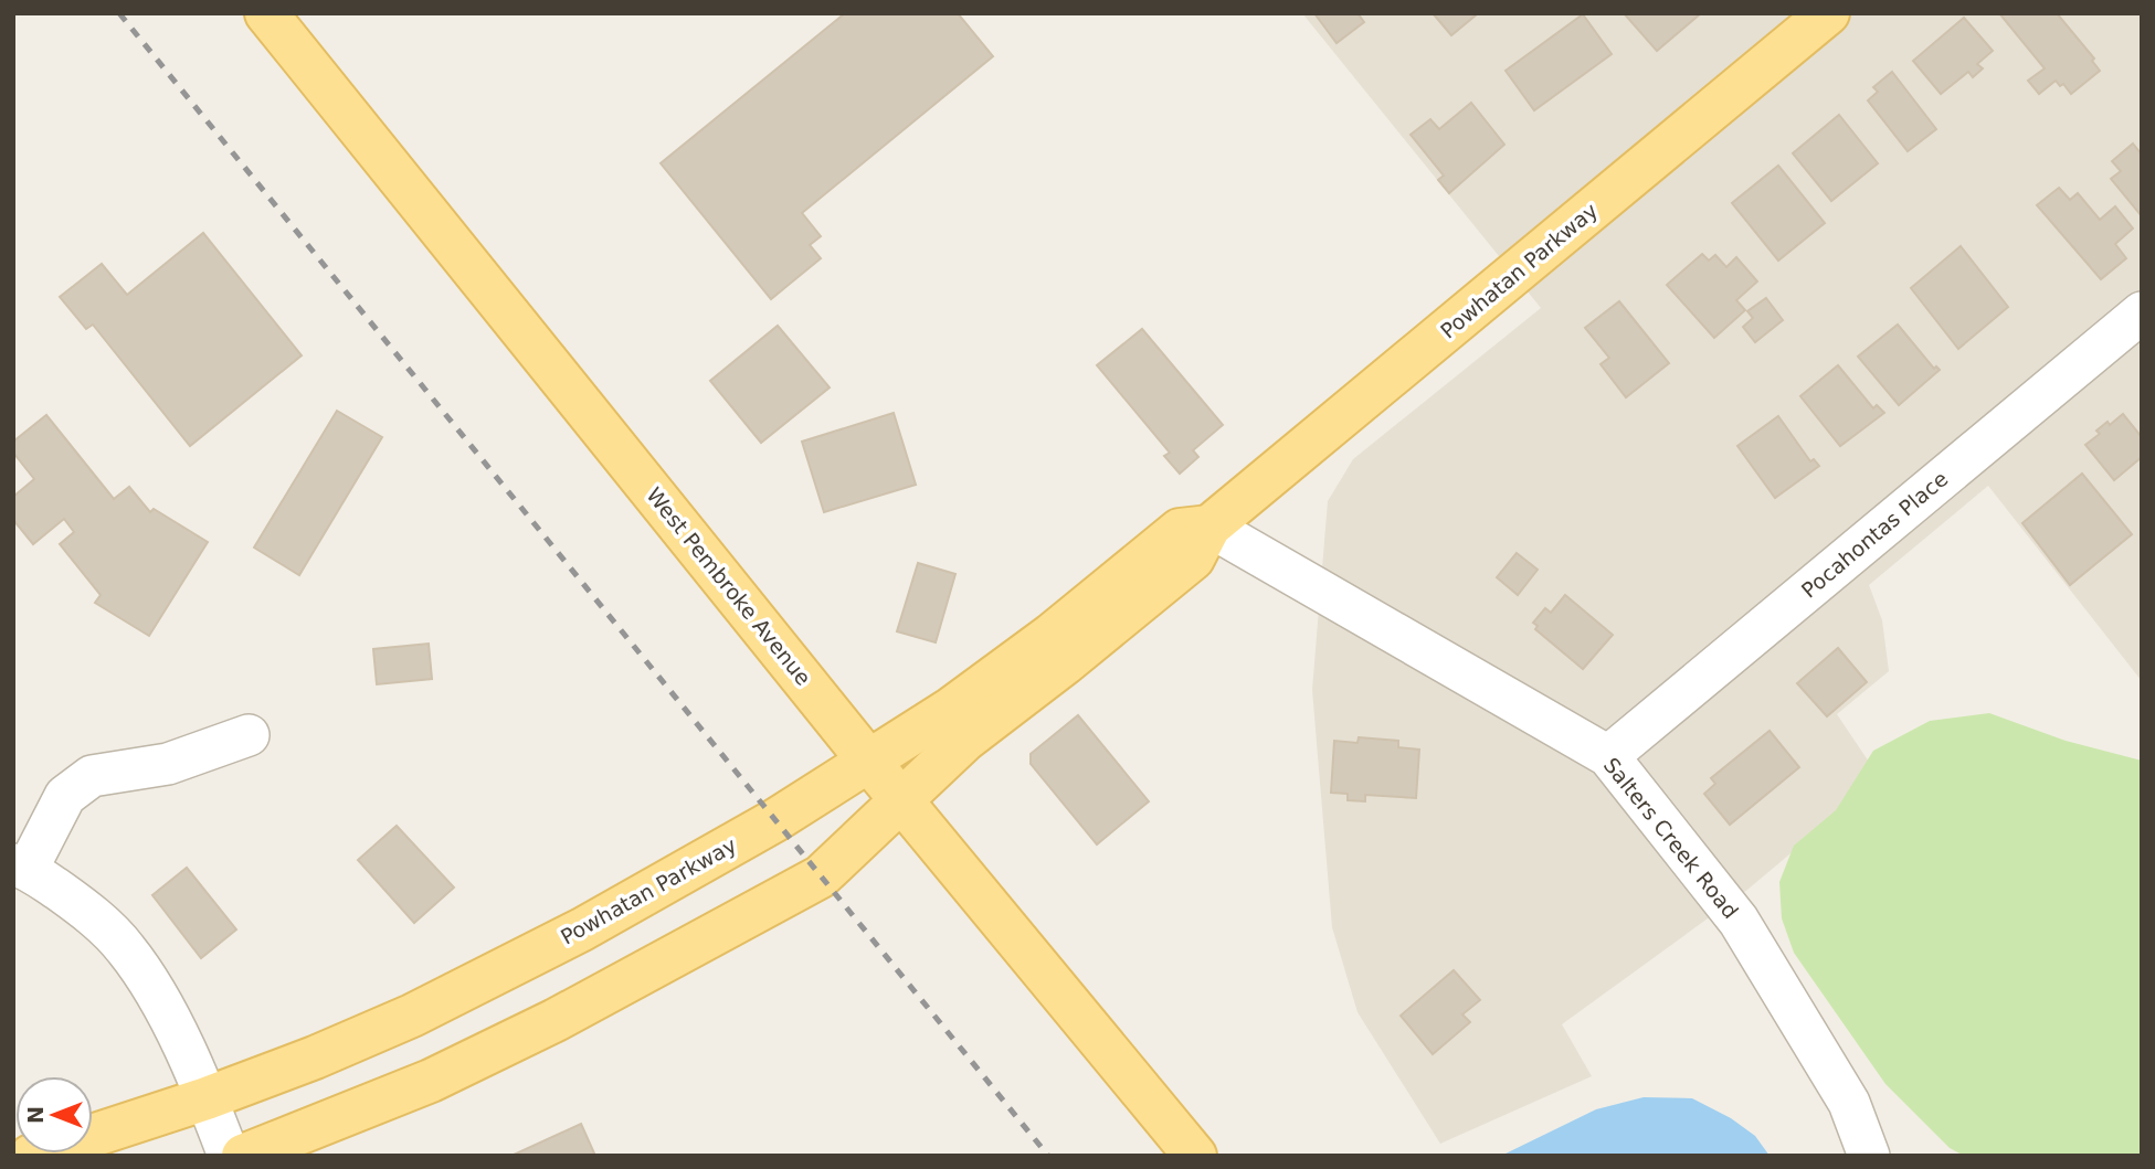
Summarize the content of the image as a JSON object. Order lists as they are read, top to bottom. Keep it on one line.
{"streets":{"main road":["Powhatan Parkway","West Pembroke Avenue"],"street":["Pocahontas Place","Salters Creek Road"]},"crossings":[["Powhatan Parkway","West Pembroke Avenue"],["Powhatan Parkway","Salters Creek Road"],["Pocahontas Place","Salters Creek Road"]],"north":"left"}
